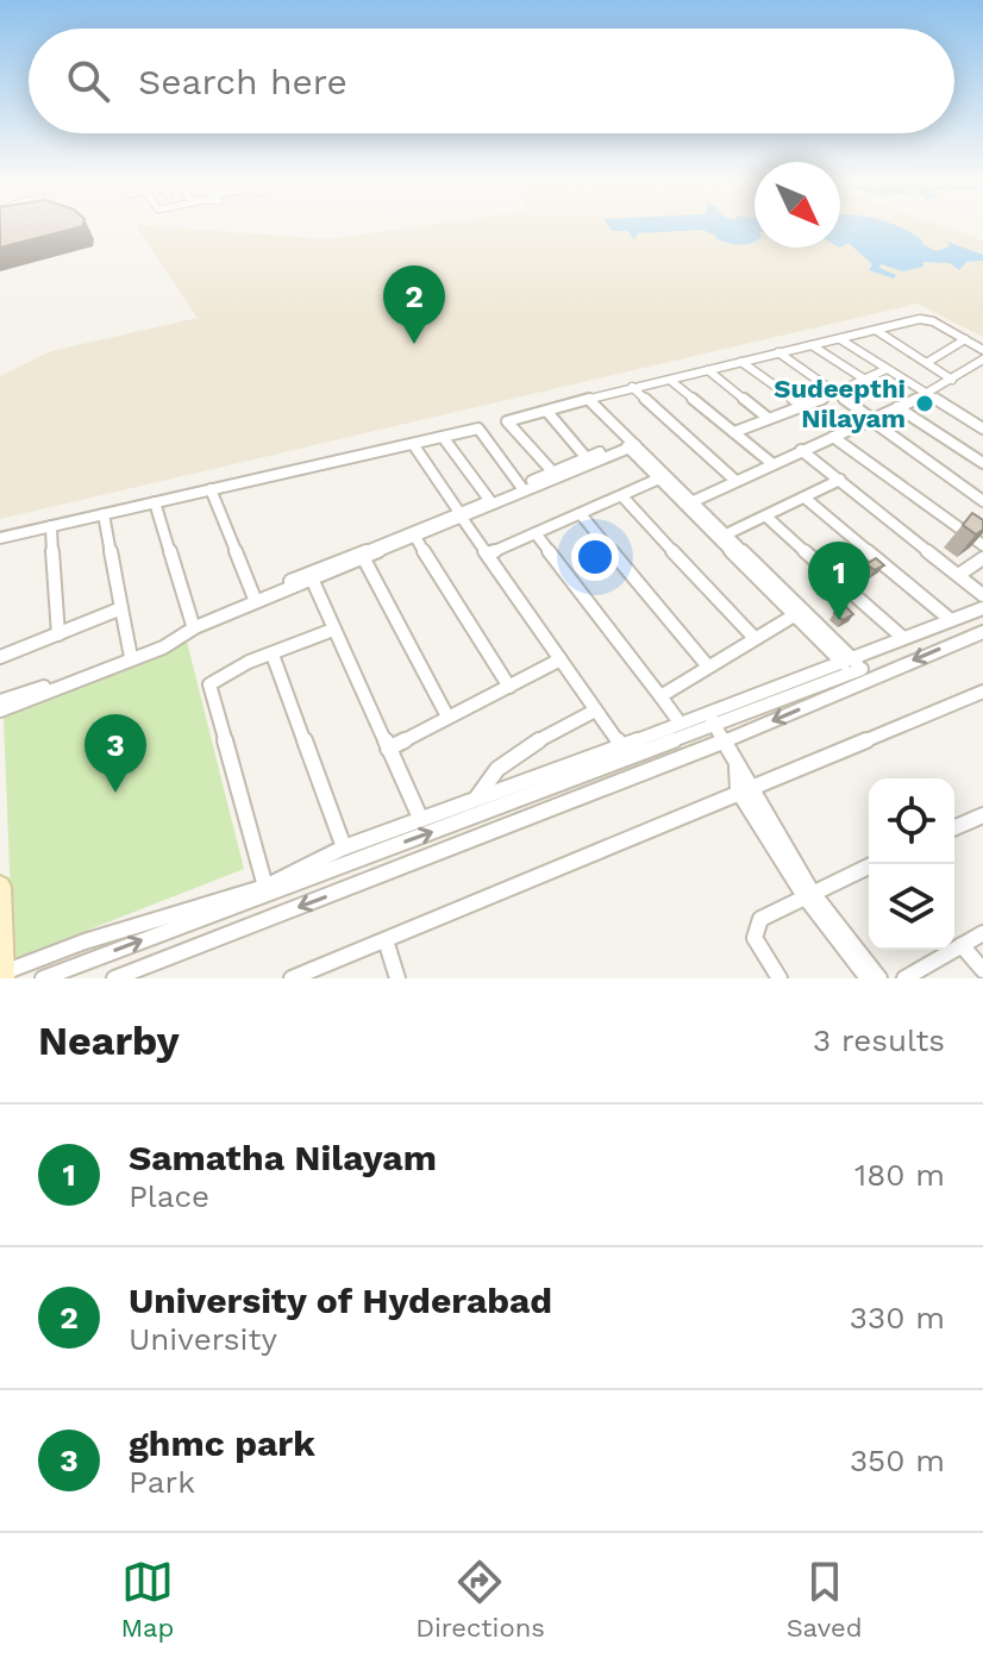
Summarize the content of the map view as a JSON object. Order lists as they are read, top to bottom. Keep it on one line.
{"places":["Sudeepthi Nilayam"],"north":"bottom right","page":{"search":"Search here","pins":["2","1","3"],"heading":["Nearby","3 results"],"list":[{"mark":"1","name":"Samatha Nilayam","note":"Place","value":"180 m"},{"mark":"2","name":"University of Hyderabad","note":"University","value":"330 m"},{"mark":"3","name":"ghmc park","note":"Park","value":"350 m"}],"nav":["Map","Directions","Saved"]}}
